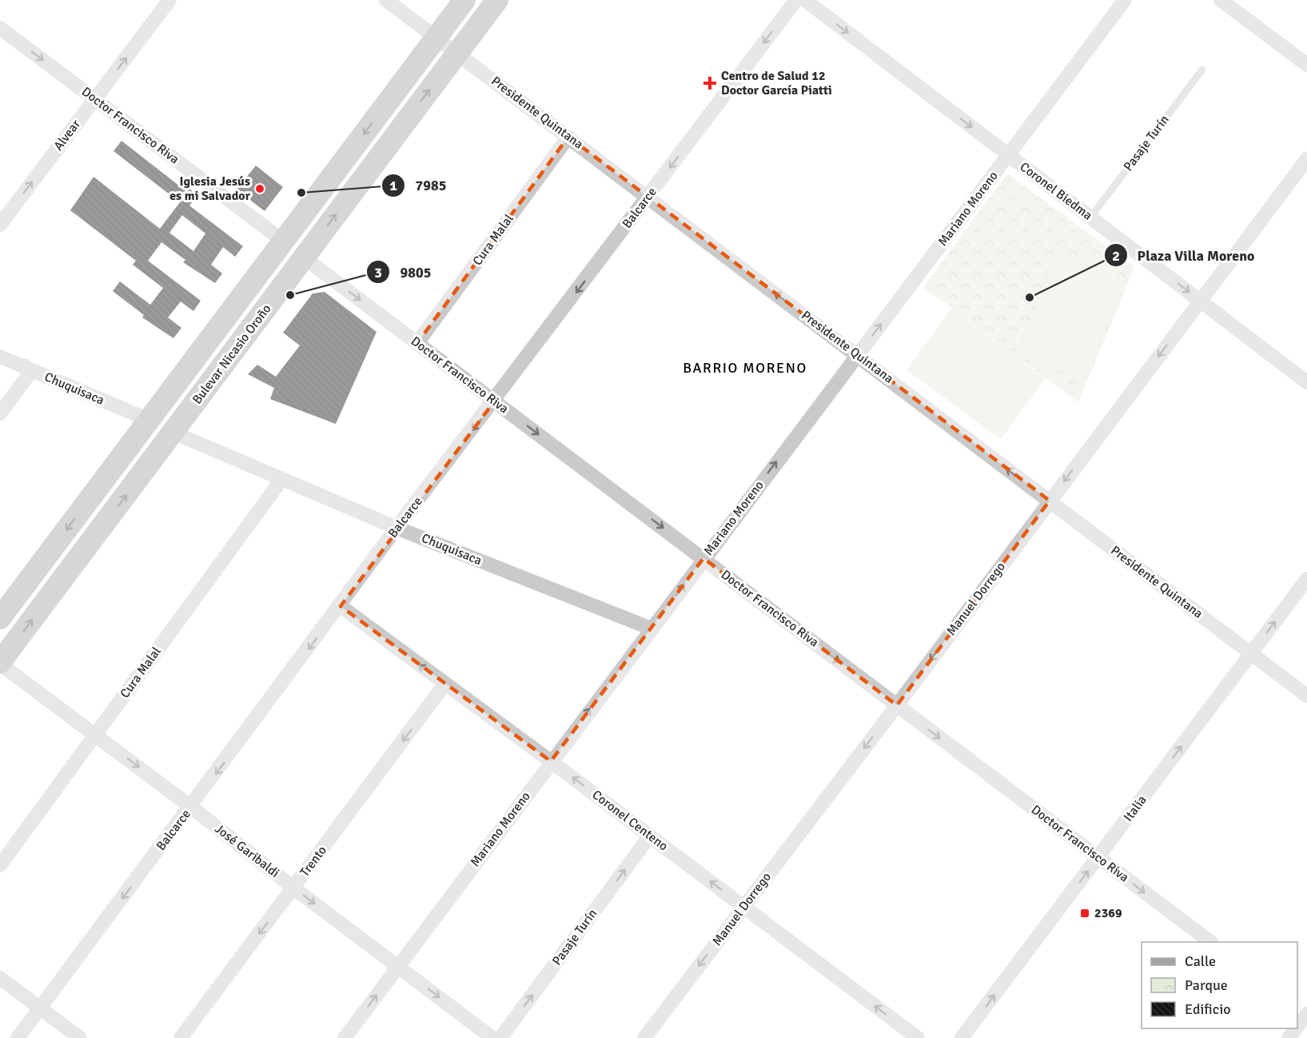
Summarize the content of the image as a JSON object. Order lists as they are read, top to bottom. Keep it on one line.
{"streets":{"main road":["Bulevar Nicasio Oroño"],"street":["Presidente Quintana","Doctor Francisco Riva","Alvear","Pasaje Turín","Coronel Biedma","Balcarce","Mariano Moreno","Cura Malal","Chuquisaca","Manuel Dorrego","Italia","Coronel Centeno","José Garibaldi","Trento"]},"crossings":[["Presidente Quintana","Balcarce"],["Presidente Quintana","Mariano Moreno"],["Presidente Quintana","Cura Malal"],["Presidente Quintana","Bulevar Nicasio Oroño"],["Presidente Quintana","Manuel Dorrego"],["Presidente Quintana","Italia"],["Doctor Francisco Riva","Alvear"],["Doctor Francisco Riva","Balcarce"],["Doctor Francisco Riva","Mariano Moreno"],["Doctor Francisco Riva","Cura Malal"],["Doctor Francisco Riva","Bulevar Nicasio Oroño"],["Doctor Francisco Riva","Manuel Dorrego"],["Doctor Francisco Riva","Italia"],["Pasaje Turín","Coronel Biedma"],["Pasaje Turín","Coronel Centeno"],["Coronel Biedma","Mariano Moreno"],["Coronel Biedma","Manuel Dorrego"],["Balcarce","Chuquisaca"],["Balcarce","Coronel Centeno"],["Balcarce","José Garibaldi"],["Mariano Moreno","Chuquisaca"],["Mariano Moreno","Coronel Centeno"],["Mariano Moreno","José Garibaldi"],["Cura Malal","Chuquisaca"],["Cura Malal","José Garibaldi"],["Bulevar Nicasio Oroño","Chuquisaca"],["Bulevar Nicasio Oroño","José Garibaldi"],["Manuel Dorrego","Coronel Centeno"],["Coronel Centeno","Trento"],["José Garibaldi","Trento"]],"one_way":["Presidente Quintana","Doctor Francisco Riva","Alvear","Pasaje Turín","Coronel Biedma","Balcarce","Mariano Moreno","Manuel Dorrego","Italia","Coronel Centeno","José Garibaldi","Trento"],"districts":["BARRIO MORENO"],"places":{"health":["Centro de Salud 12 Doctor García Piatti"],"other":["Iglesia Jesús es mi Salvador","7985","9805","Plaza Villa Moreno"],"transit":["2369"]},"legend":["Calle","Parque","Edificio"]}
